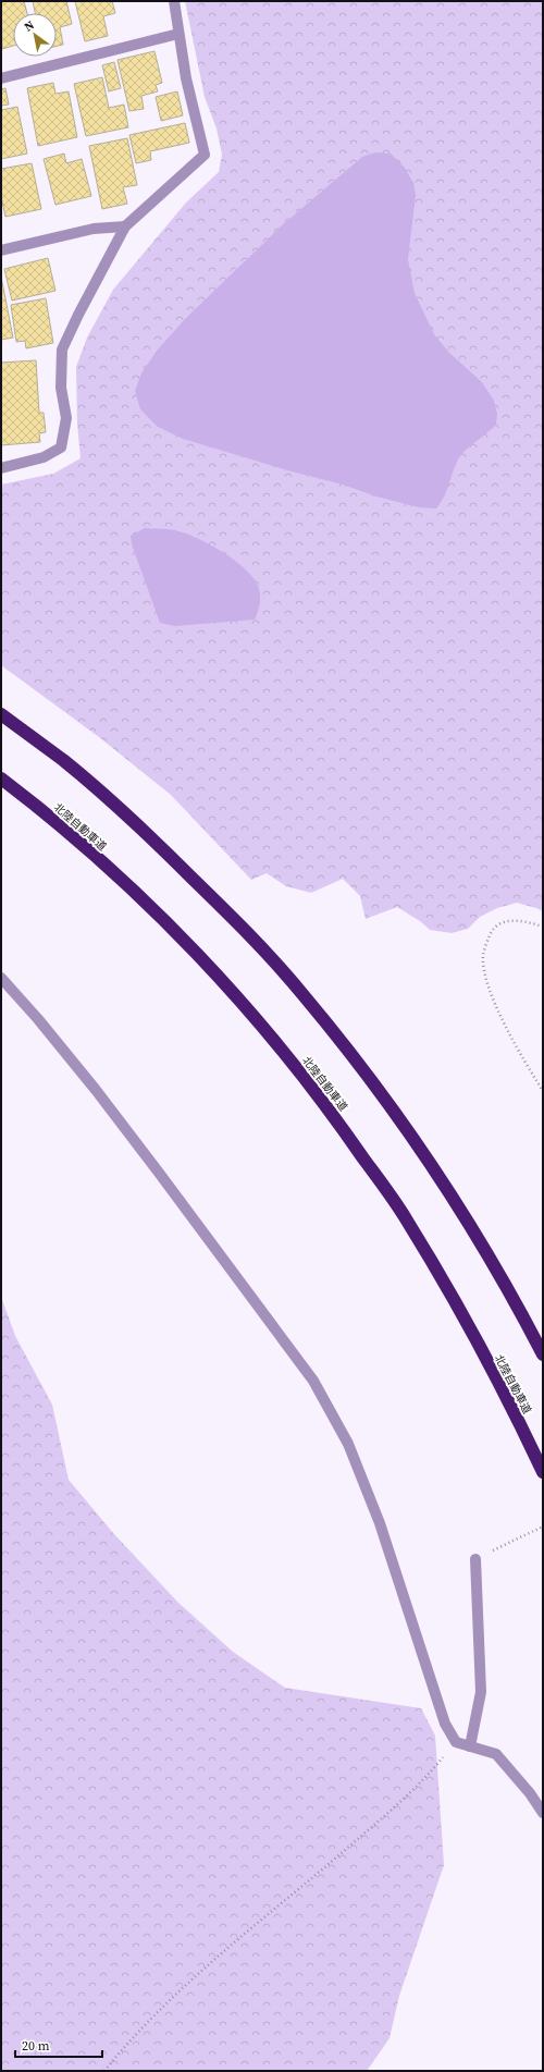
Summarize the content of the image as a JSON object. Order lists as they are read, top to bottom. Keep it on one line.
{"streets":{"highway":["北陸自動車道"]},"scale_bar":"20 m","north":"top left"}
